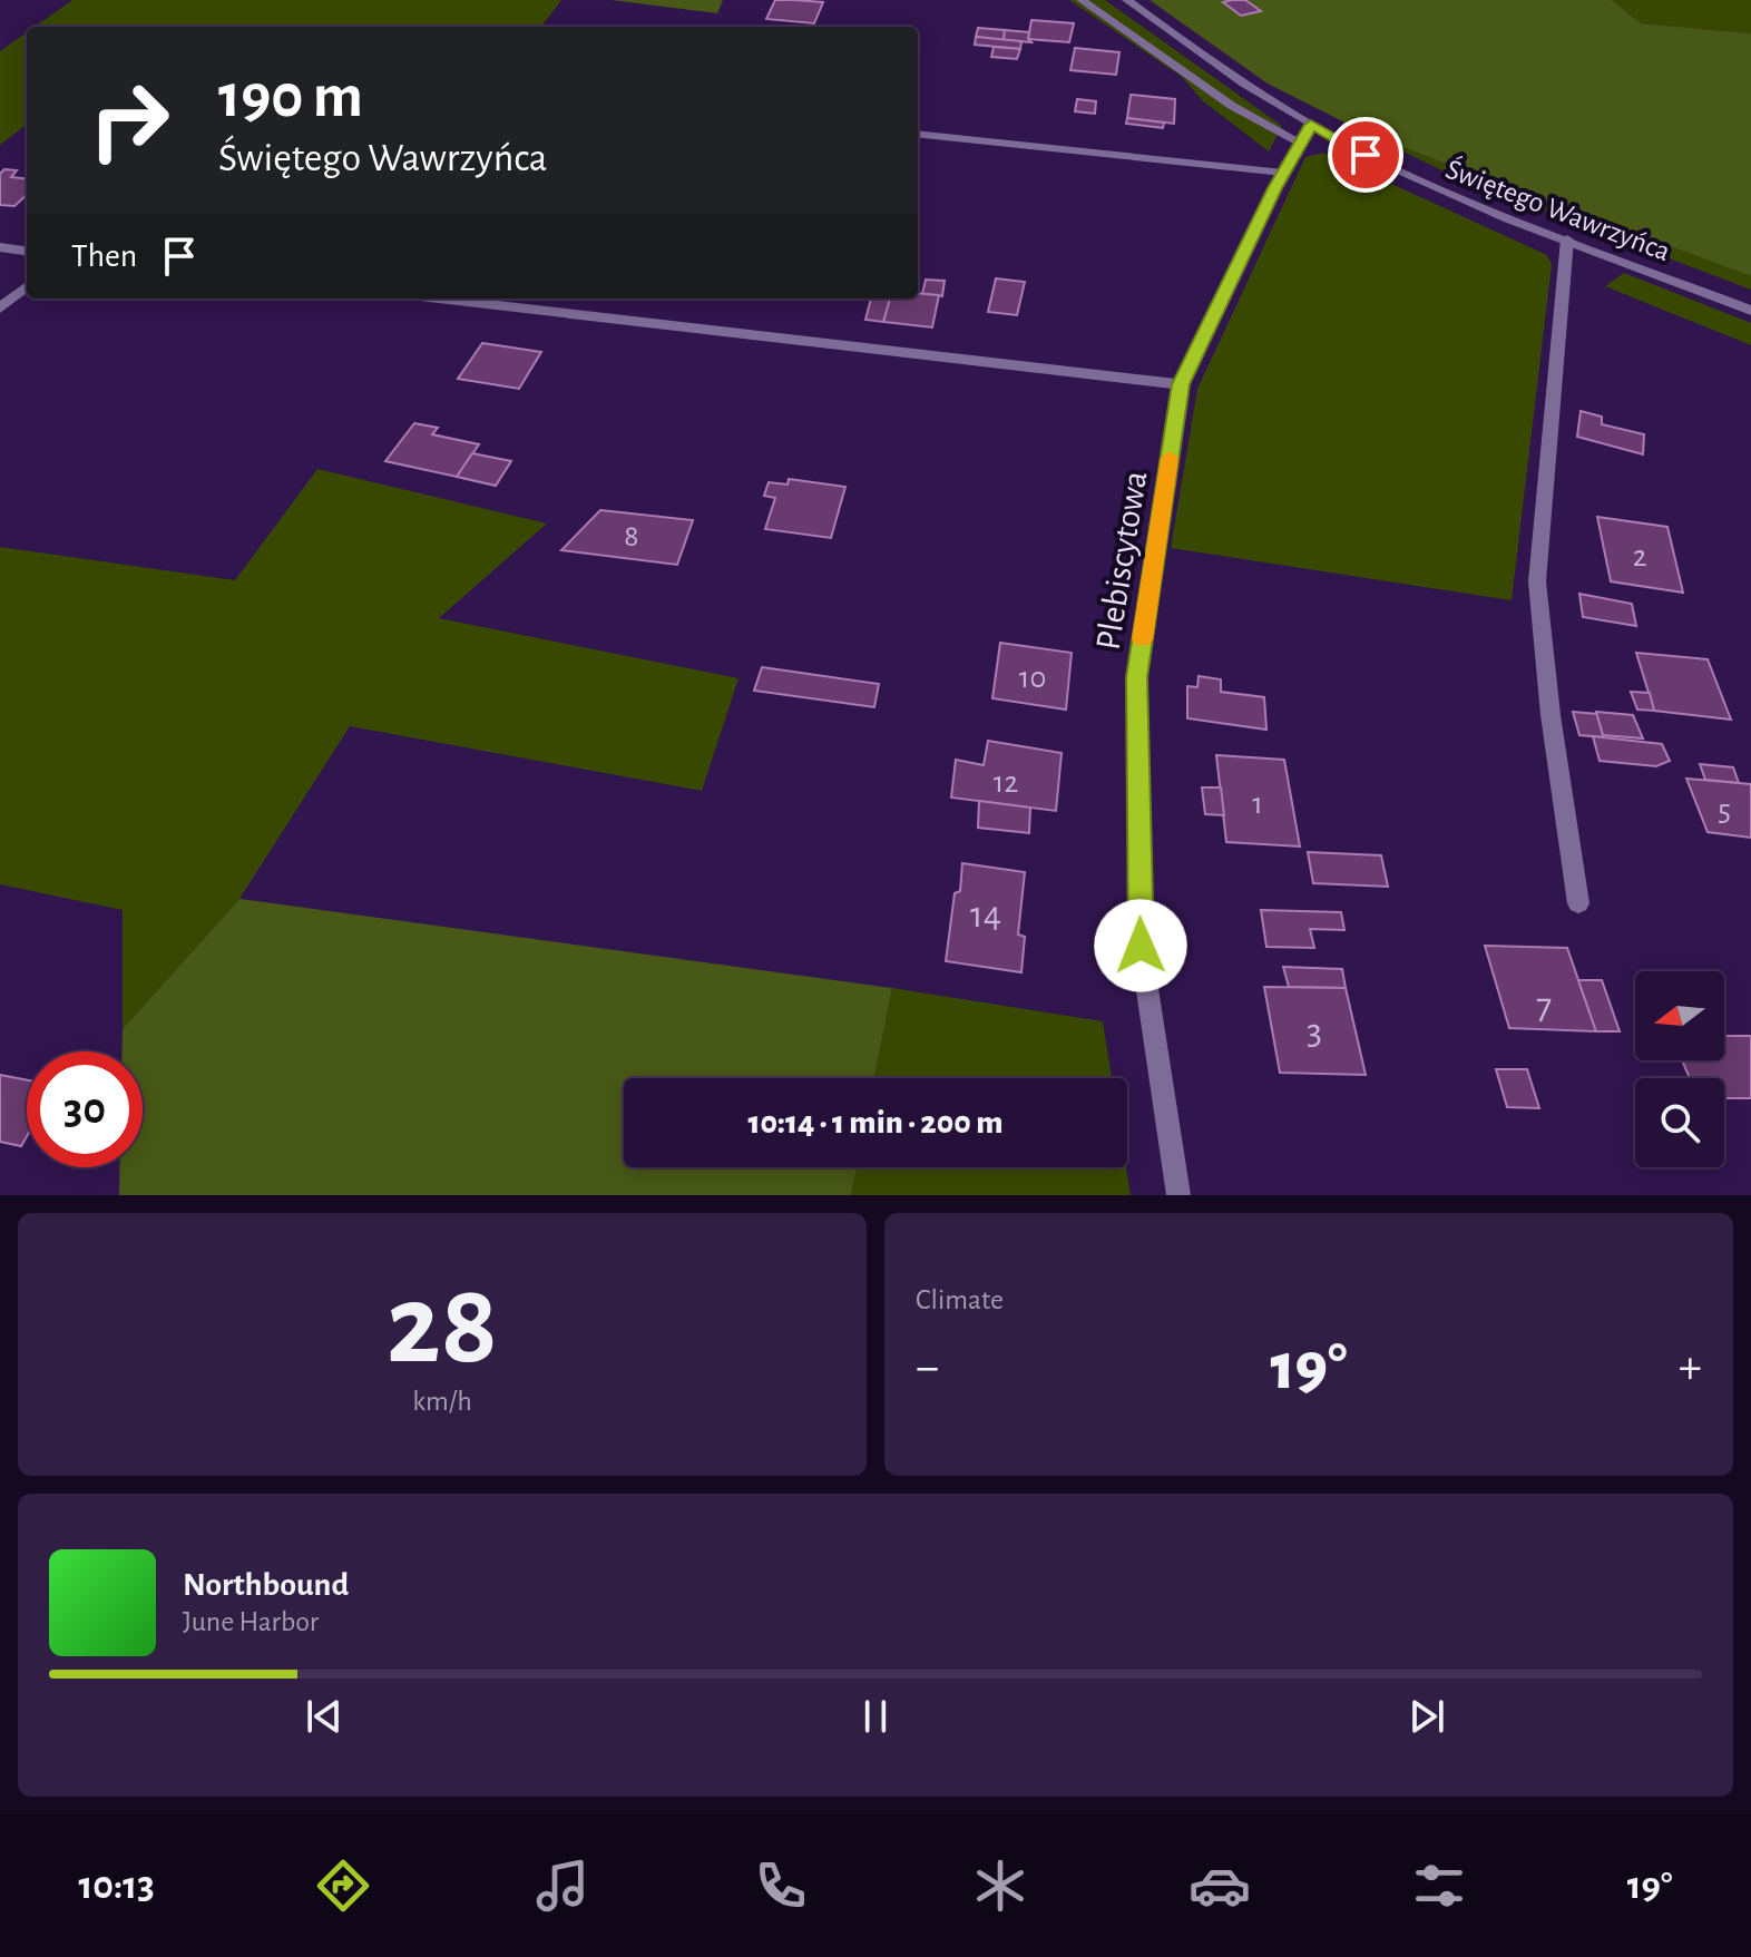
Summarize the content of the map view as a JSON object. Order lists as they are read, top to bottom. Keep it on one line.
{"streets":{"street":["Świętego Wawrzyńca","Plebiscytowa"]},"crossings":[["Świętego Wawrzyńca","Plebiscytowa"]],"house_numbers":["8","2","10","12","1","5","14","7","3"],"north":"left","page":{"turn":["190 m","Świętego Wawrzyńca"],"then":"Then","limit":"30","trip":"10:14 · 1 min · 200 m","tile":[["28","km/h"],"Climate"],"heat":["−","19°","+"],"song":["Northbound","June Harbor"],"tabs":["10:13","19°"]}}
